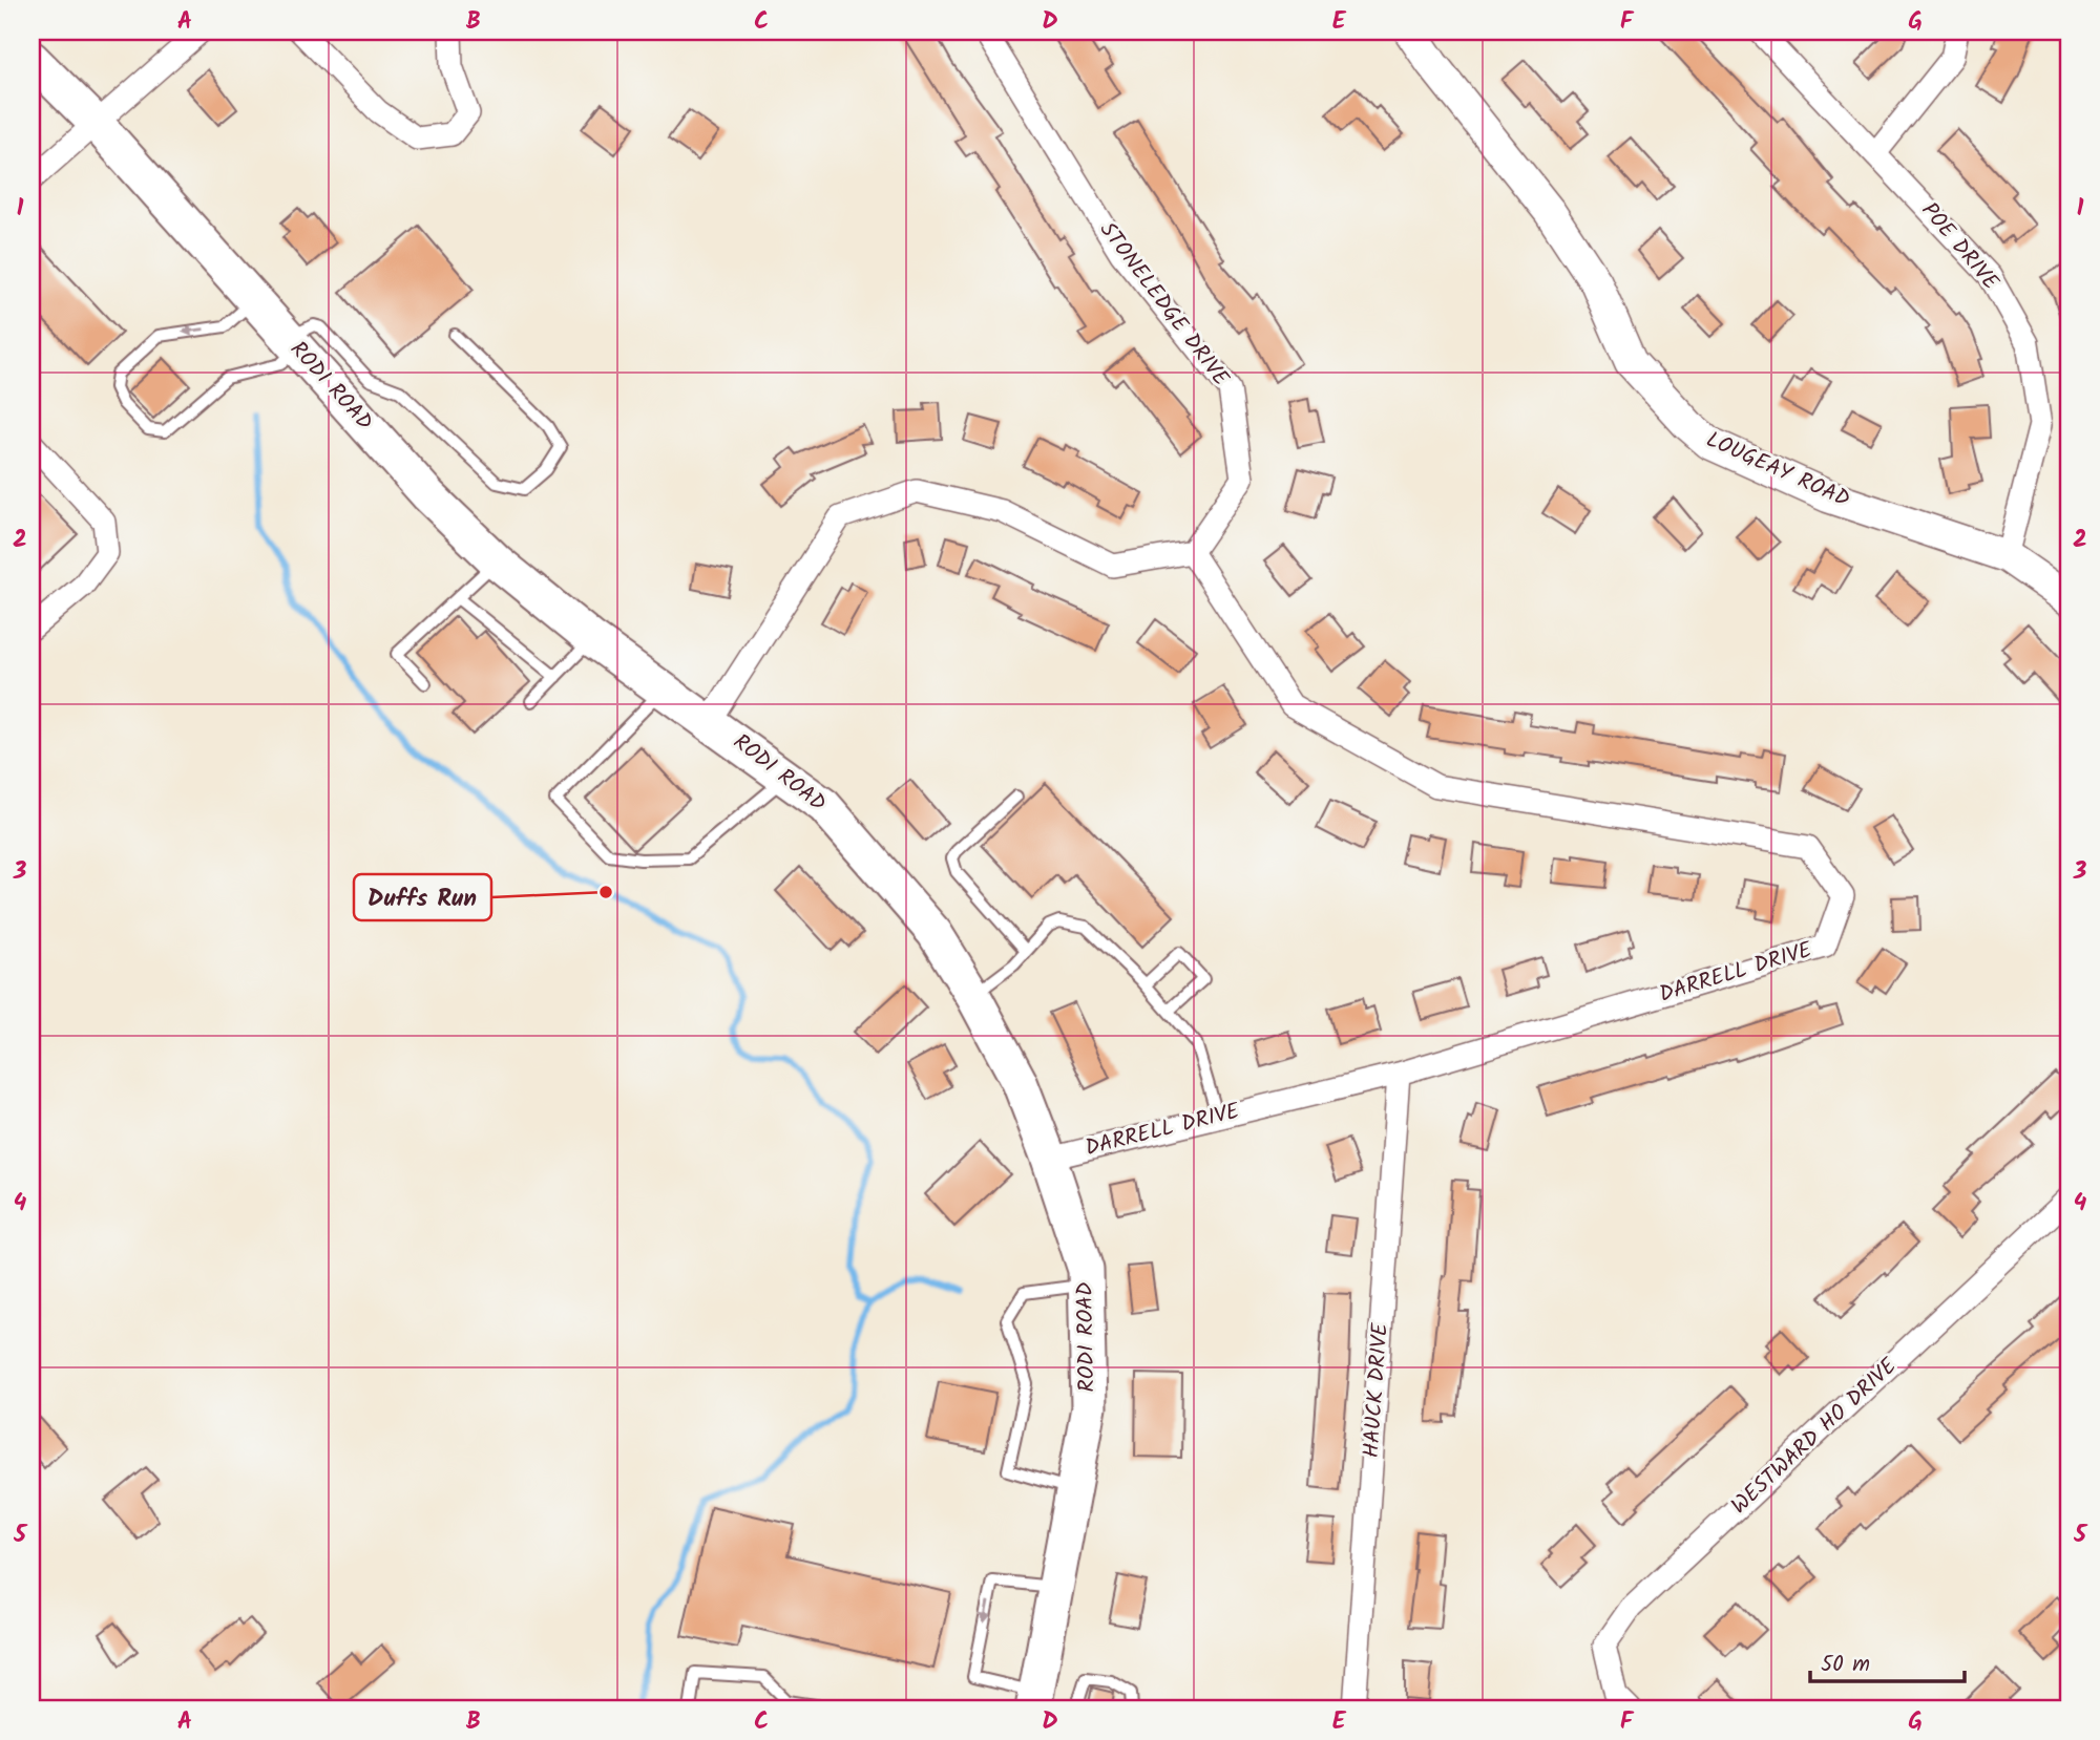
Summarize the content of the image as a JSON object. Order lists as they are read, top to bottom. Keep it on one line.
{"streets":{"main road":["RODI ROAD"],"street":["POE DRIVE","STONELEDGE DRIVE","LOUGEAY ROAD","DARRELL DRIVE","HAUCK DRIVE","WESTWARD HO DRIVE"]},"crossings":[["POE DRIVE","LOUGEAY ROAD"],["STONELEDGE DRIVE","DARRELL DRIVE"],["RODI ROAD","DARRELL DRIVE"],["DARRELL DRIVE","HAUCK DRIVE"]],"places":["Duffs Run"],"scale_bar":"50 m","grid":{"columns":["A","B","C","D","E","F","G"],"rows":["1","2","3","4","5"]}}
